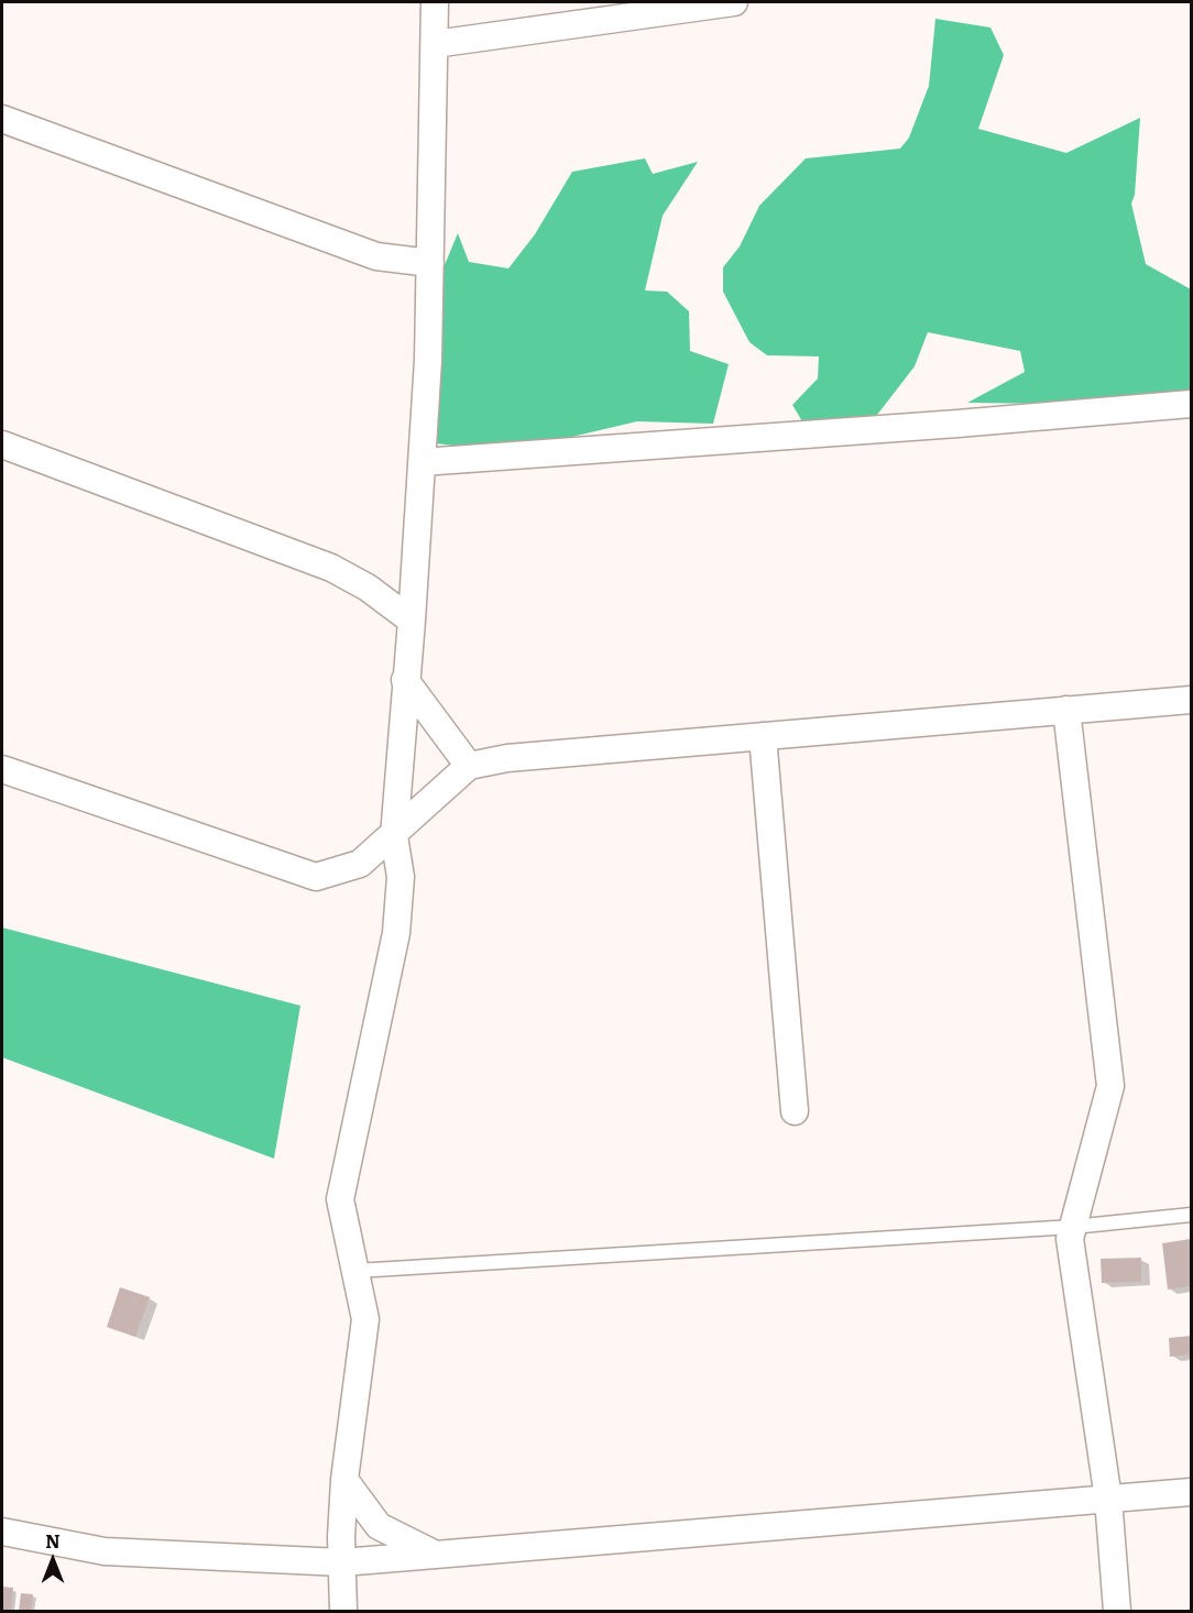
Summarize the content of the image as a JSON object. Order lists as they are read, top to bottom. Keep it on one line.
{"north":"top"}
